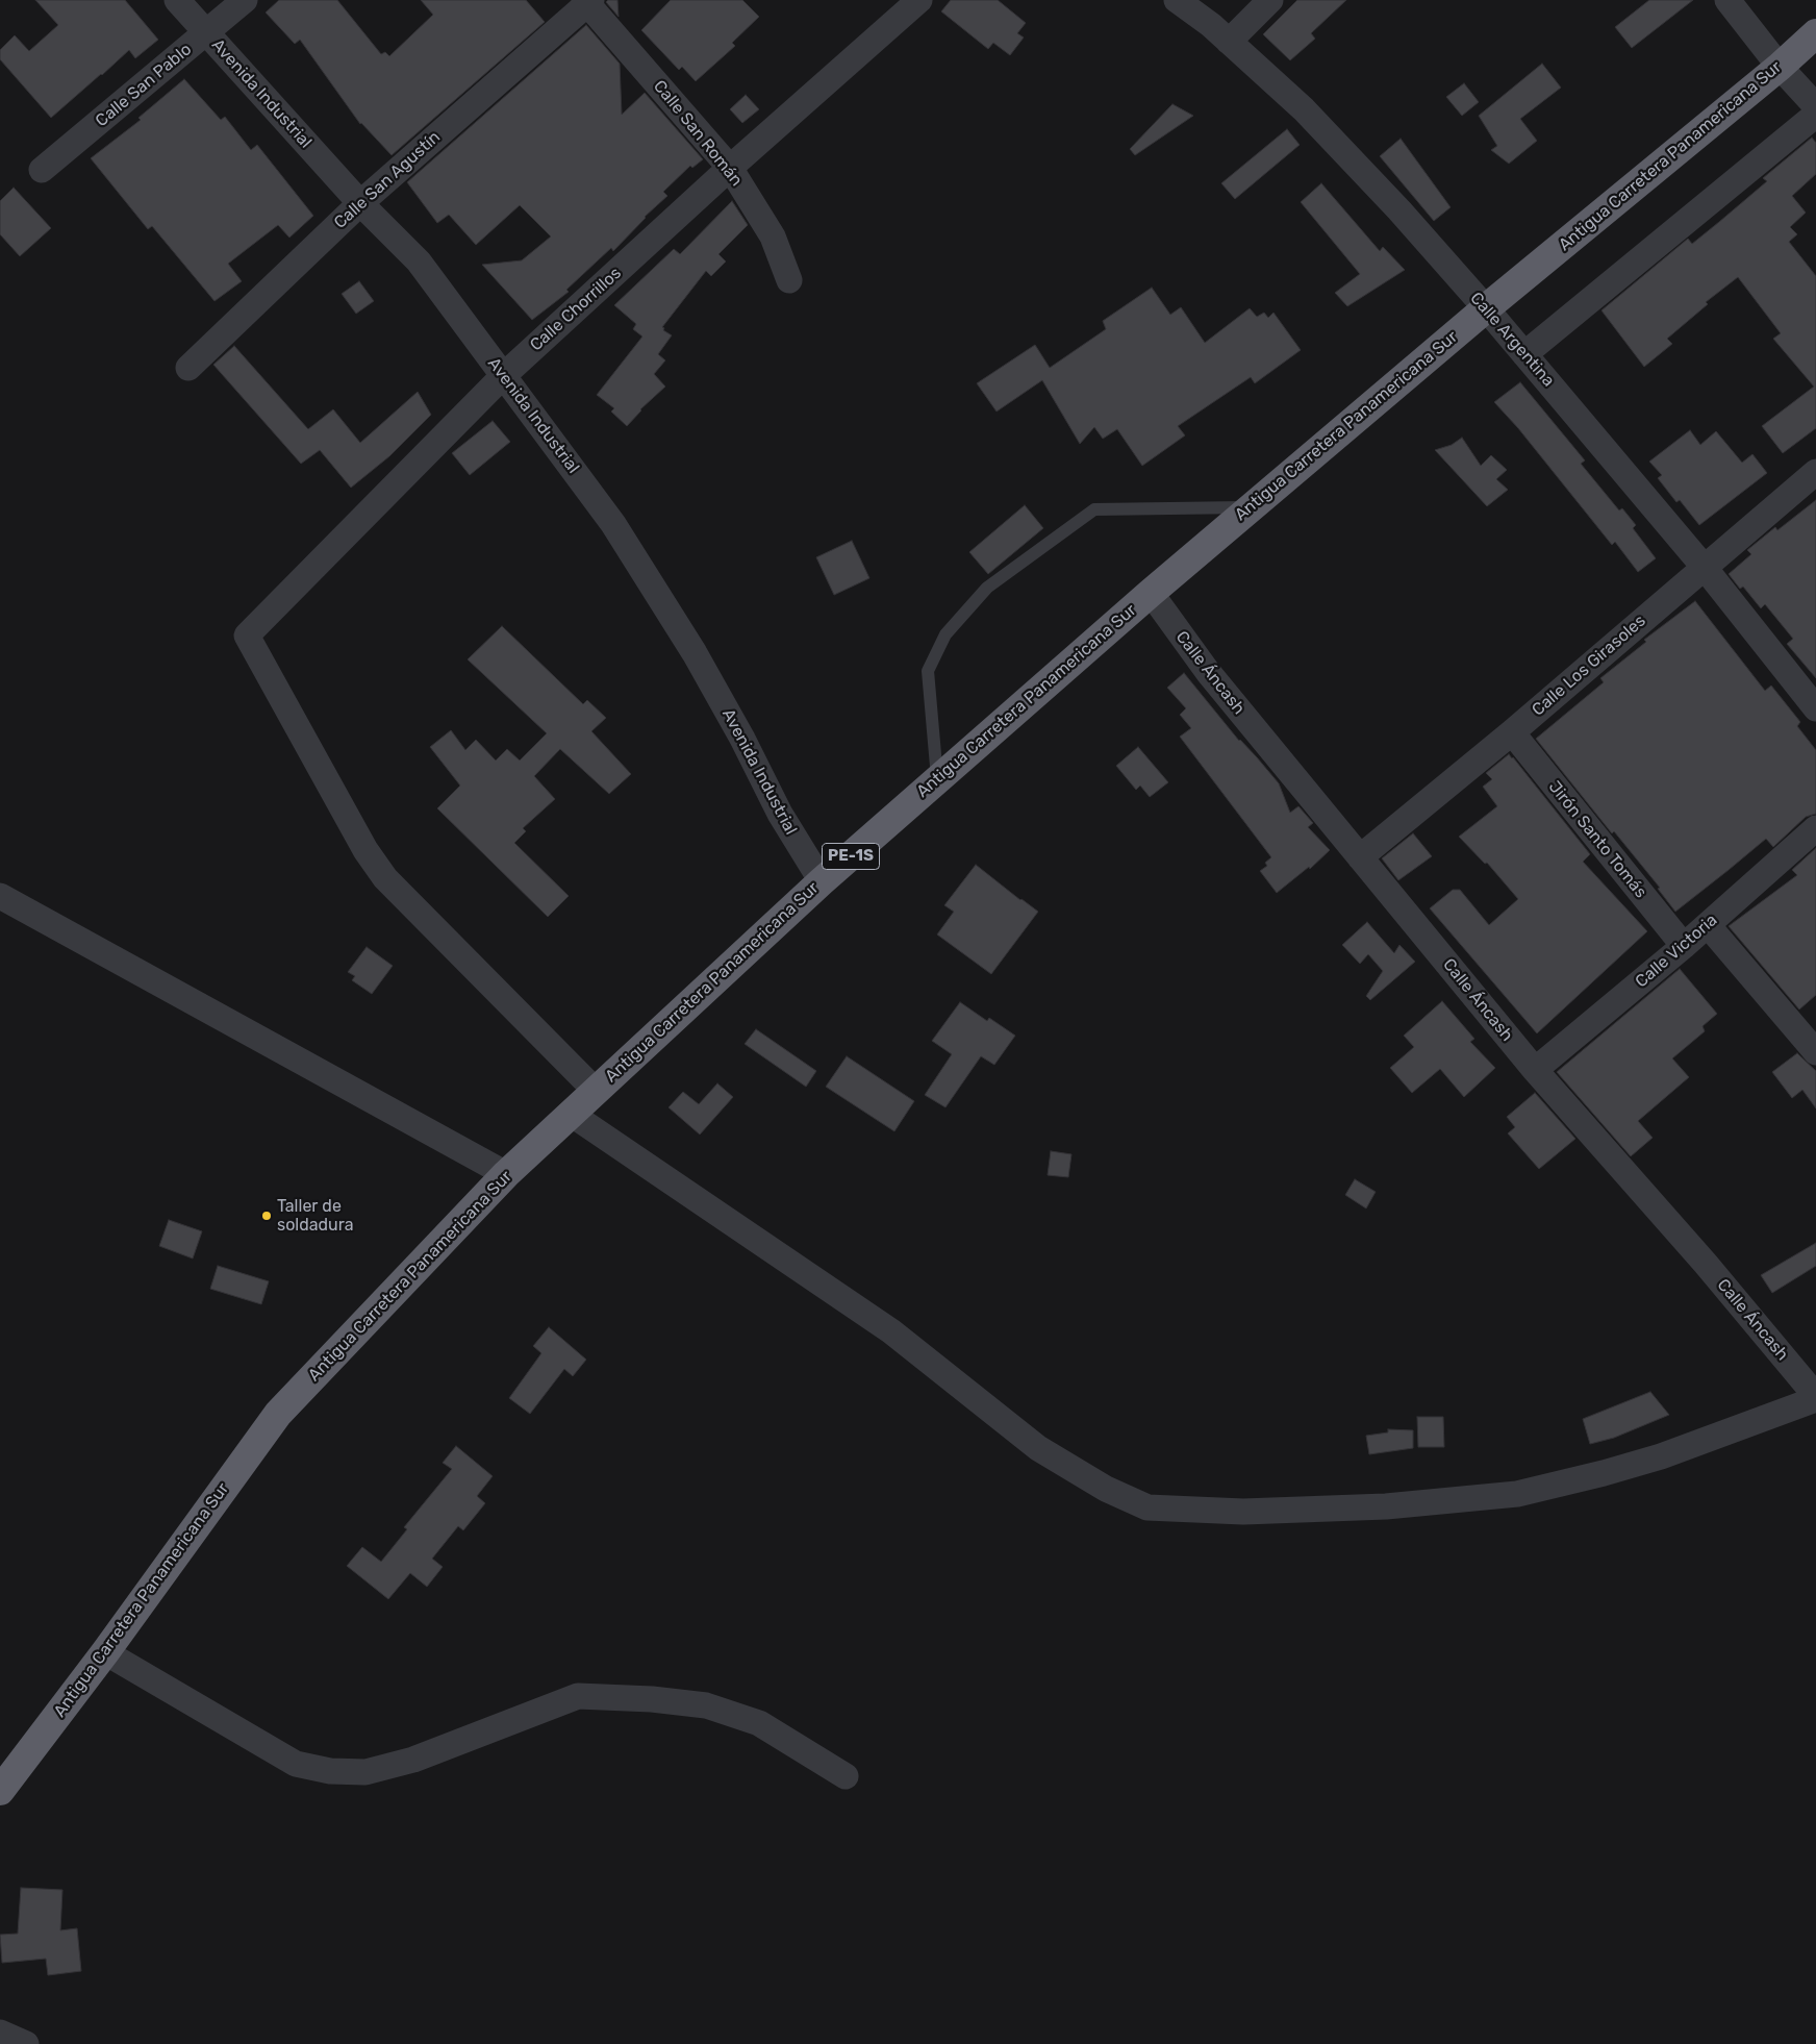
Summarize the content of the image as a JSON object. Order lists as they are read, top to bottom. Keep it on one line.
{"streets":{"highway":["Antigua Carretera Panamericana Sur","PE-1S"],"street":["Calle San Pablo","Avenida Industrial","Calle San Román","Calle San Agustín","Calle Chorrillos","Calle Argentina","Calle Los Girasoles","Calle Áncash","Jirón Santo Tomás","Calle Victoria"]},"crossings":[["Calle San Pablo","Avenida Industrial"],["Avenida Industrial","Antigua Carretera Panamericana Sur"],["Avenida Industrial","Calle San Agustín"],["Avenida Industrial","Calle Chorrillos"],["Calle San Román","Calle San Agustín"],["Calle San Román","Calle Chorrillos"],["Antigua Carretera Panamericana Sur","Calle Chorrillos"],["Antigua Carretera Panamericana Sur","Calle Argentina"],["Antigua Carretera Panamericana Sur","Calle Áncash"],["Calle Argentina","Calle Los Girasoles"],["Calle Los Girasoles","Calle Áncash"],["Calle Los Girasoles","Jirón Santo Tomás"],["Calle Áncash","Calle Victoria"],["Jirón Santo Tomás","Calle Victoria"]],"places":["Taller de soldadura"]}
